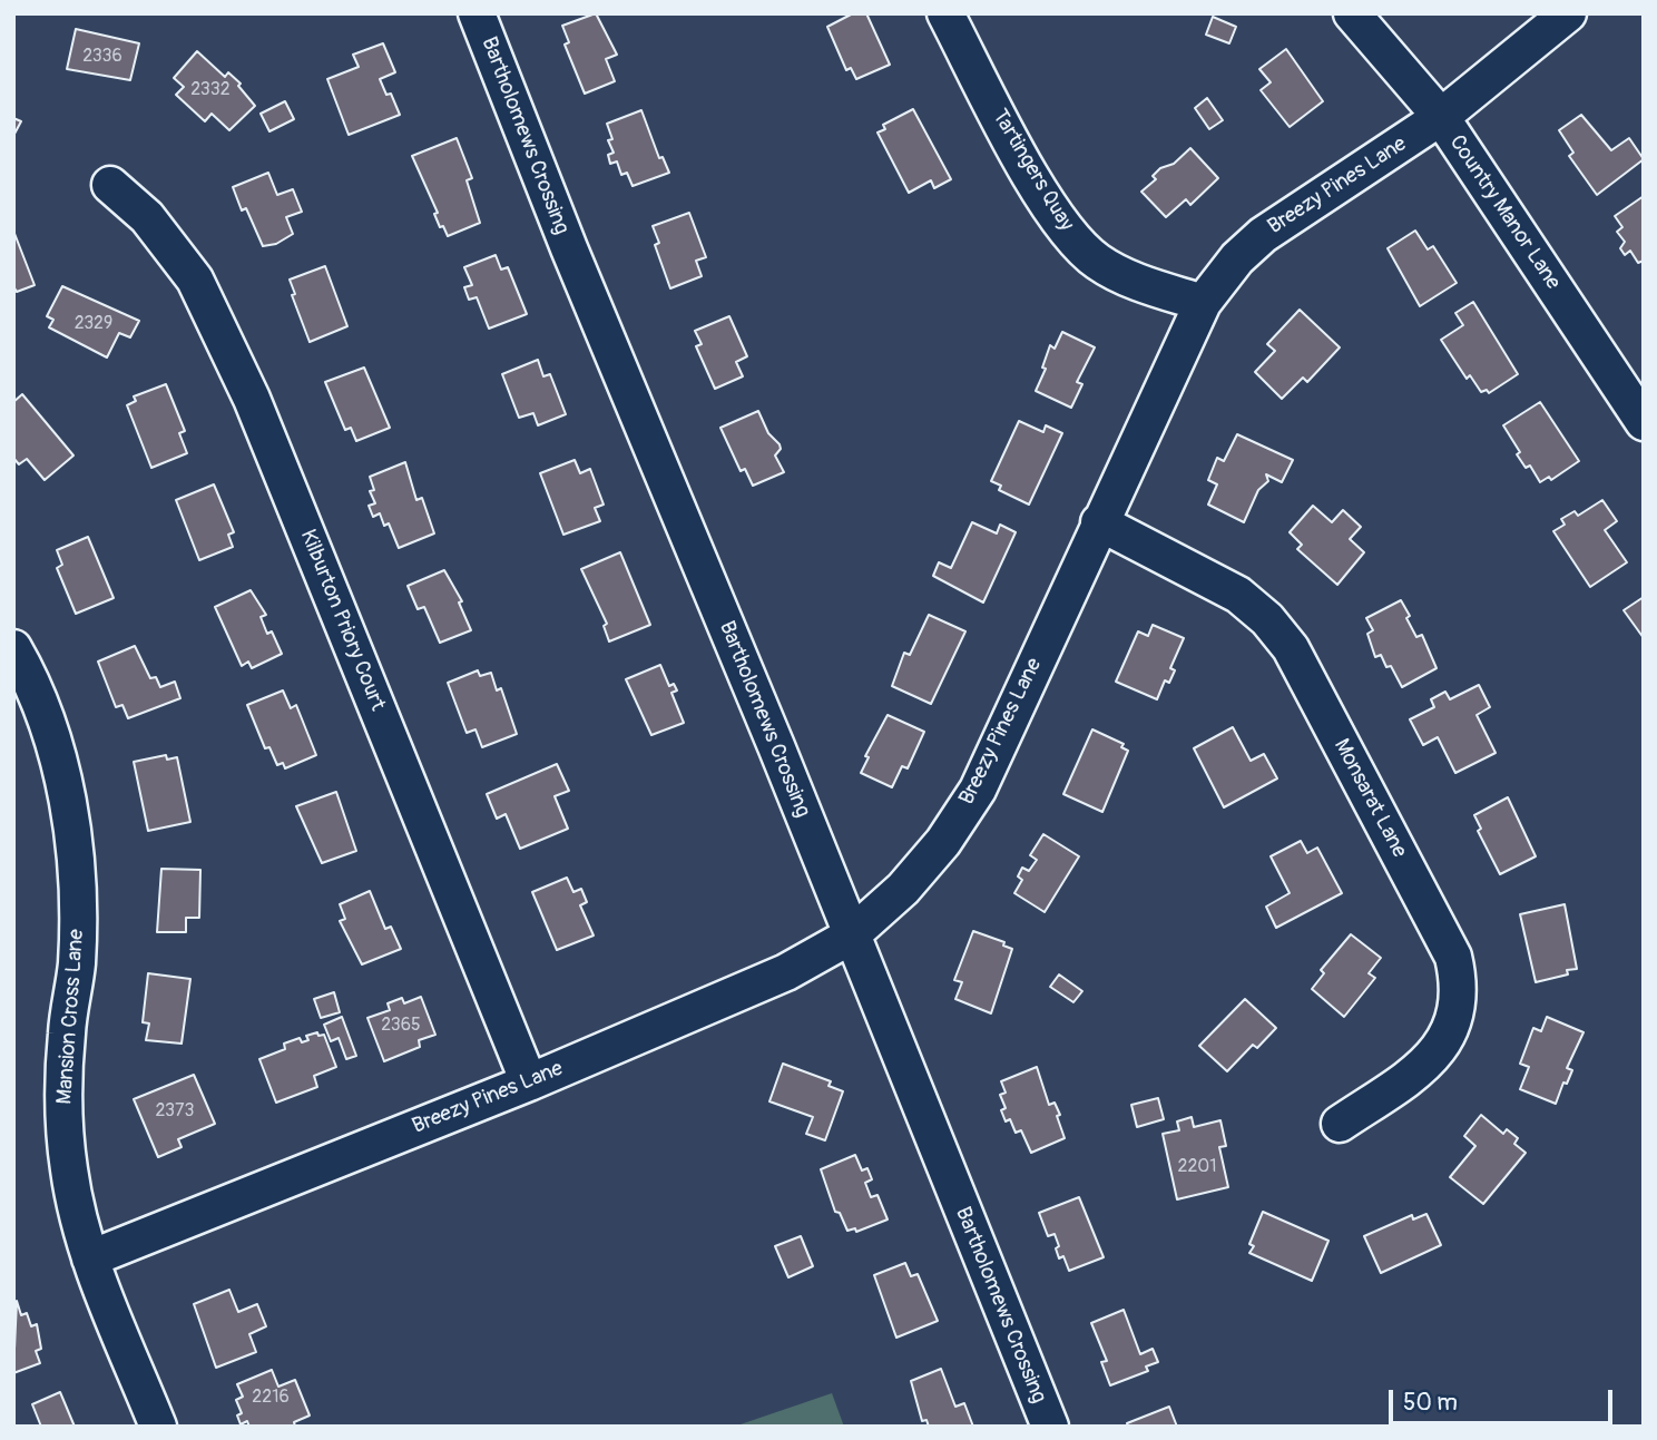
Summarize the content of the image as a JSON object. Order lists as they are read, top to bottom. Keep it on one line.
{"streets":{"street":["Bartholomews Crossing","Tartingers Quay","Breezy Pines Lane","Country Manor Lane","Kilburton Priory Court","Monsarat Lane","Mansion Cross Lane"]},"crossings":[["Bartholomews Crossing","Breezy Pines Lane"],["Tartingers Quay","Breezy Pines Lane"],["Breezy Pines Lane","Country Manor Lane"],["Breezy Pines Lane","Kilburton Priory Court"],["Breezy Pines Lane","Monsarat Lane"],["Breezy Pines Lane","Mansion Cross Lane"]],"house_numbers":["2336","2332","2329","2365","2373","2201","2216"],"scale_bar":"50 m"}
